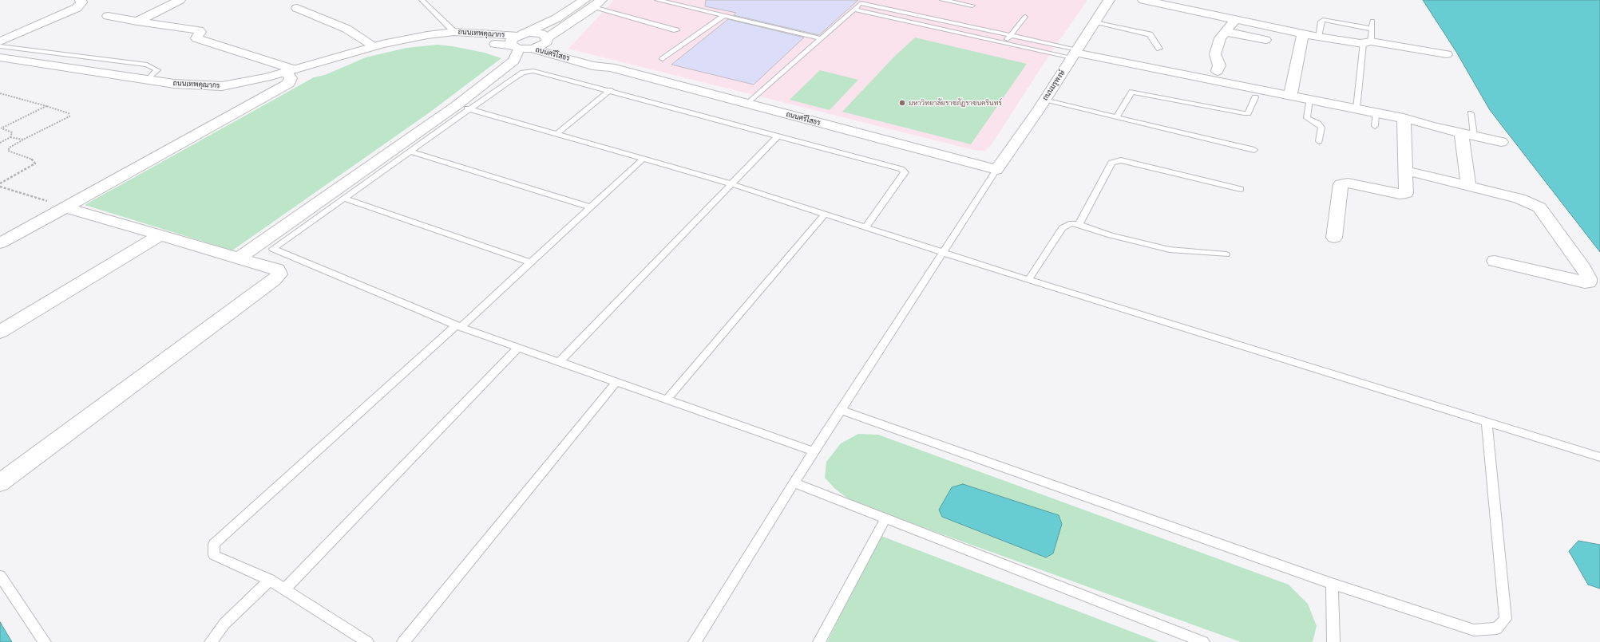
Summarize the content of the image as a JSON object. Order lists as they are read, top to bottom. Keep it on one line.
{"streets":{"street":["ถนนเทพคุณากร","ถนนศรีโสธร","ถนนมรุพงษ์"]},"crossings":[["ถนนเทพคุณากร","ถนนศรีโสธร"],["ถนนศรีโสธร","ถนนมรุพงษ์"]],"places":["มหาวิทยาลัยราชภัฏราชนครินทร์"]}
